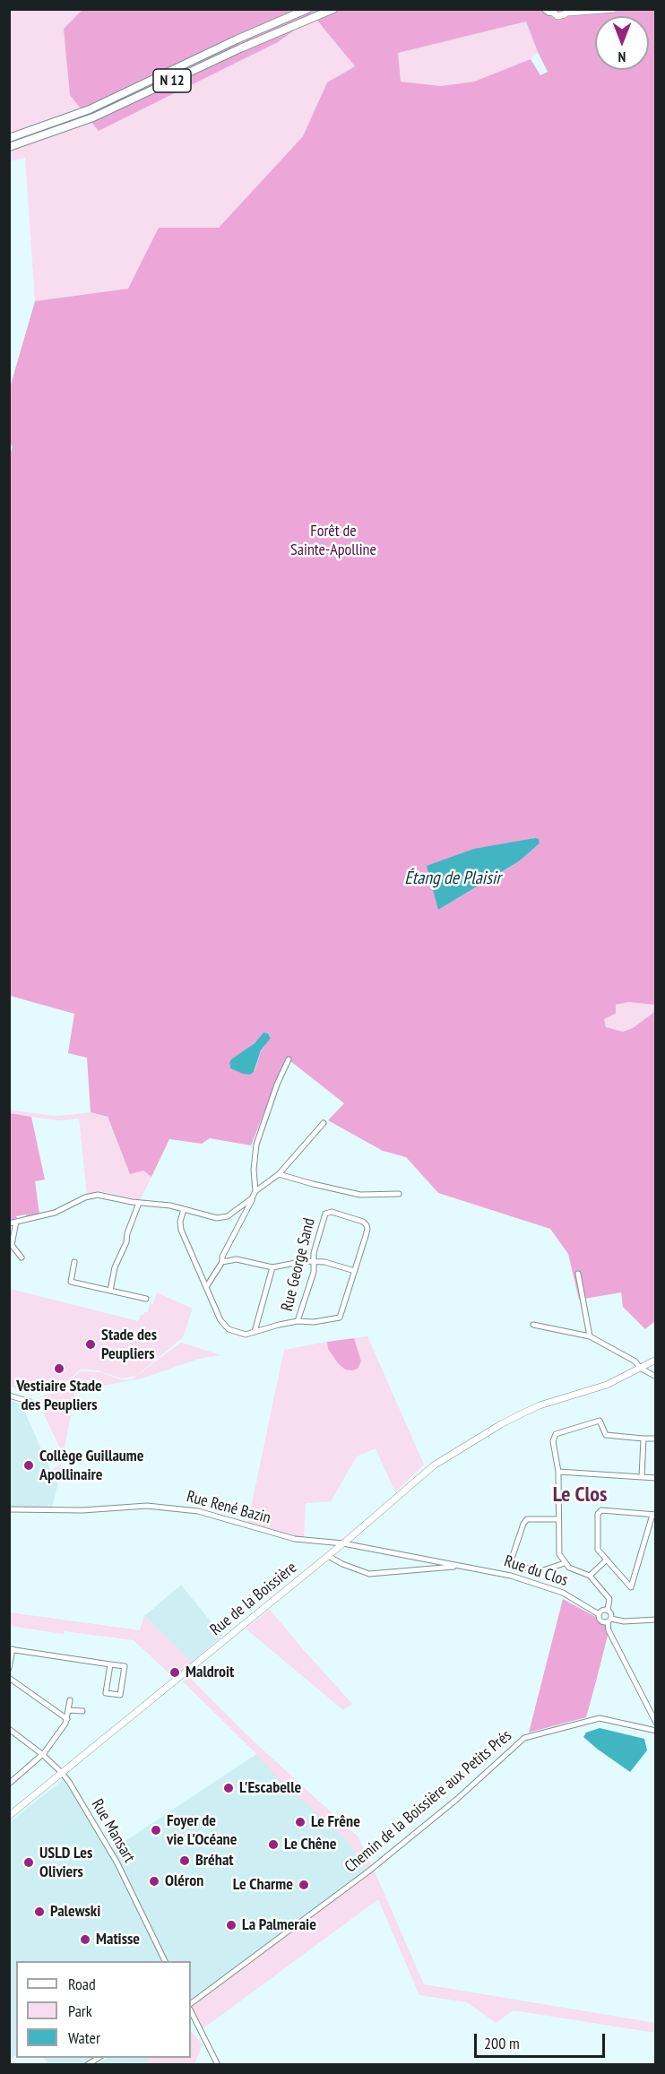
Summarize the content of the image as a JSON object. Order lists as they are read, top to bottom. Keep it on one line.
{"streets":{"highway":["N 12"],"main road":["Rue de la Boissière"],"street":["Rue George Sand","Rue René Bazin","Rue du Clos","Chemin de la Boissière aux Petits Prés","Rue Mansart"]},"crossings":[["Rue René Bazin","Rue du Clos"],["Rue René Bazin","Rue de la Boissière"],["Rue du Clos","Rue de la Boissière"],["Rue de la Boissière","Rue Mansart"]],"districts":["Le Clos"],"water":["Étang de Plaisir"],"parks":["Forêt de Sainte-Apolline"],"places":["Stade des Peupliers","Vestiaire Stade des Peupliers","Collège Guillaume Apollinaire","Maldroit","L'Escabelle","Le Frêne","Foyer de vie L'Océane","Le Chêne","Bréhat","USLD Les Oliviers","Oléron","Le Charme","Palewski","La Palmeraie","Matisse"],"legend":["Road","Park","Water"],"scale_bar":"200 m","north":"bottom"}
